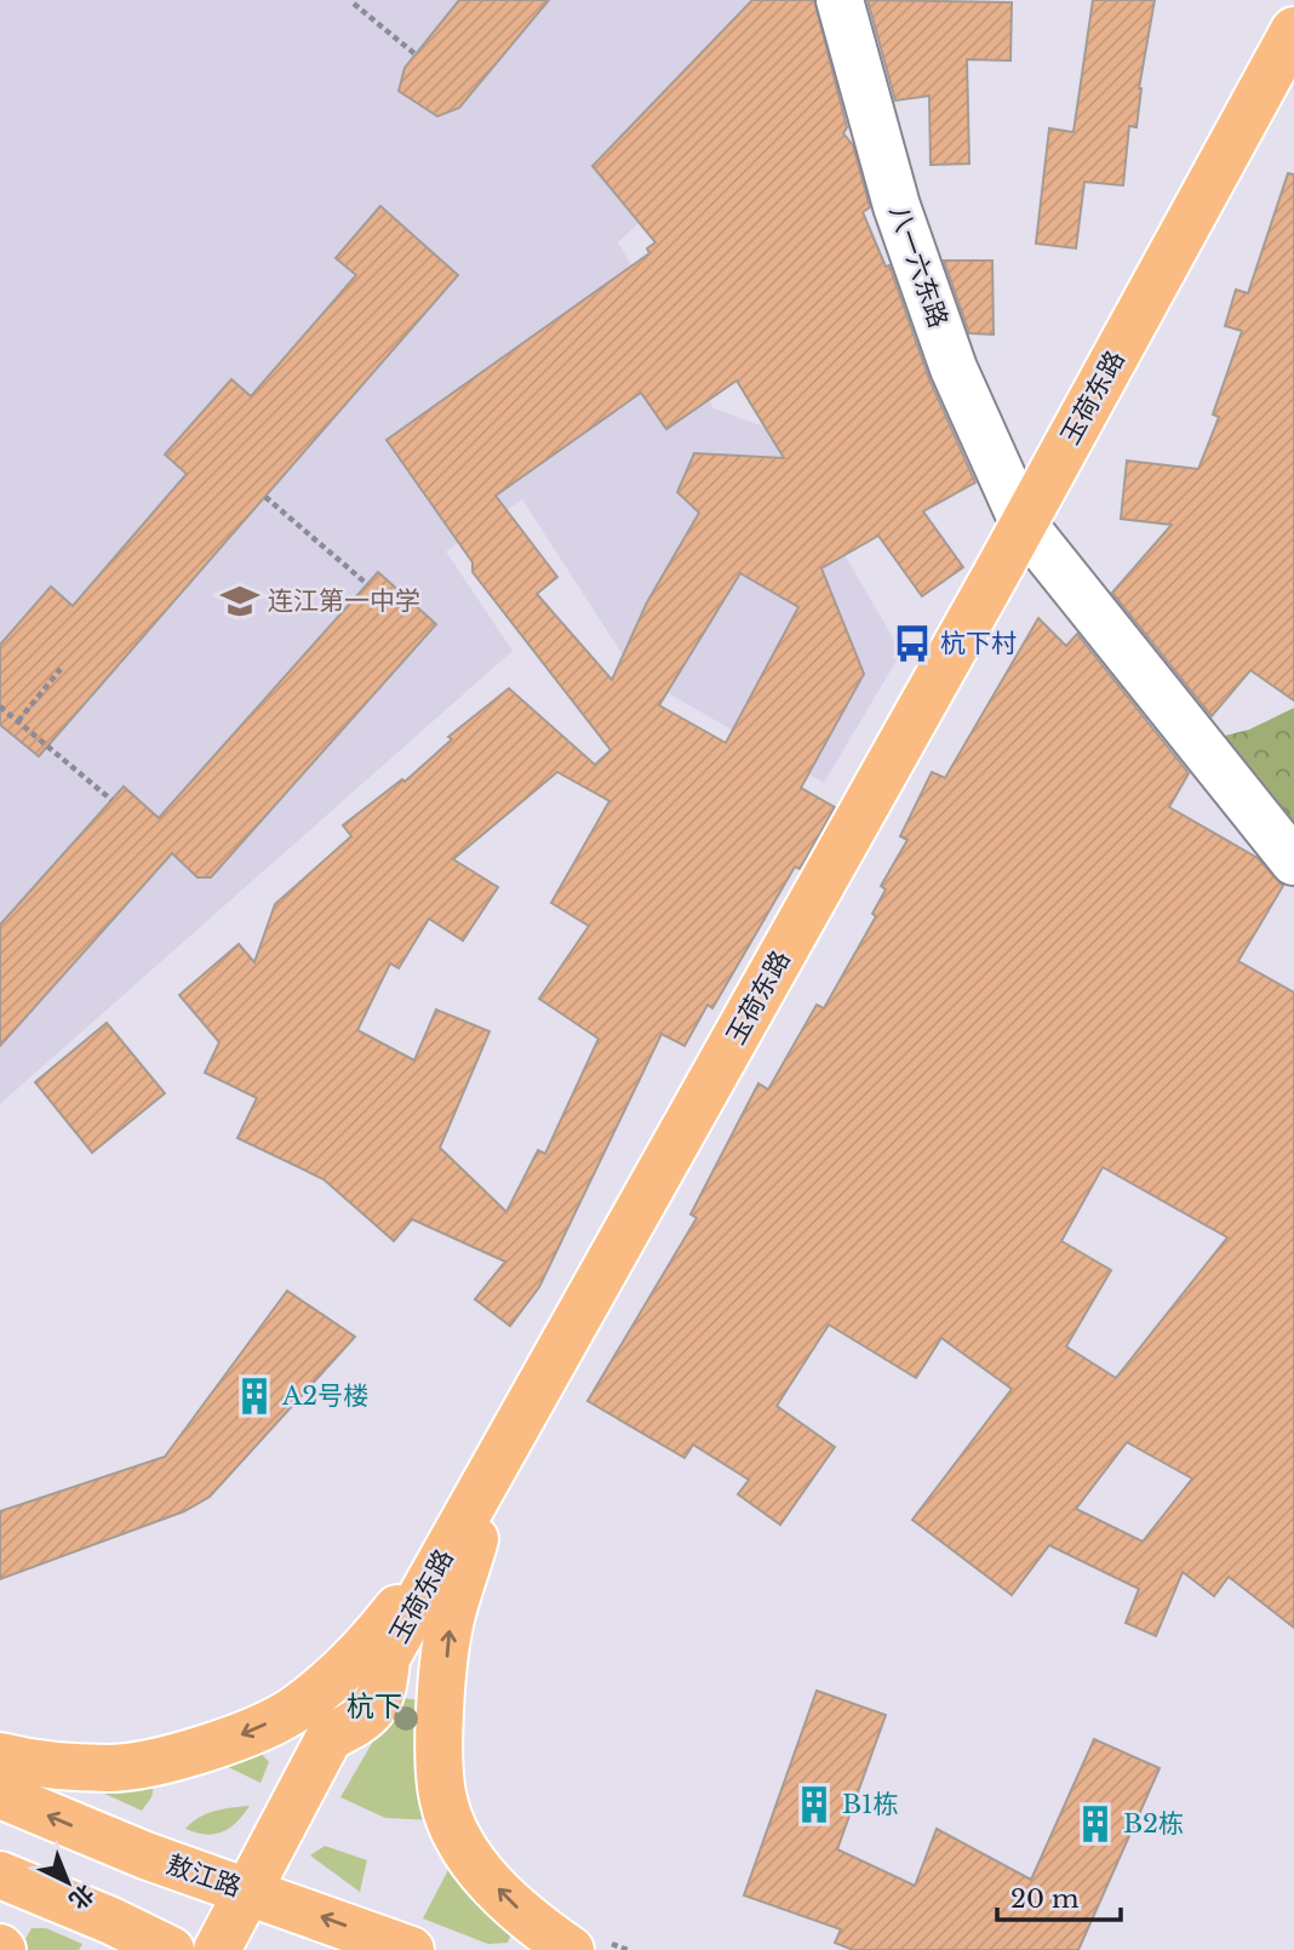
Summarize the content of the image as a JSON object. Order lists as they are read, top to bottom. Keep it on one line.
{"streets":{"main road":["玉荷东路","敖江路"],"street":["八一六东路"]},"crossings":[["八一六东路","玉荷东路"]],"districts":["杭下"],"places":{"school or university":["连江第一中学"],"bus stop":["杭下村"],"building":["A2号楼","B1栋","B2栋"]},"scale_bar":"20 m","north":"bottom right"}
